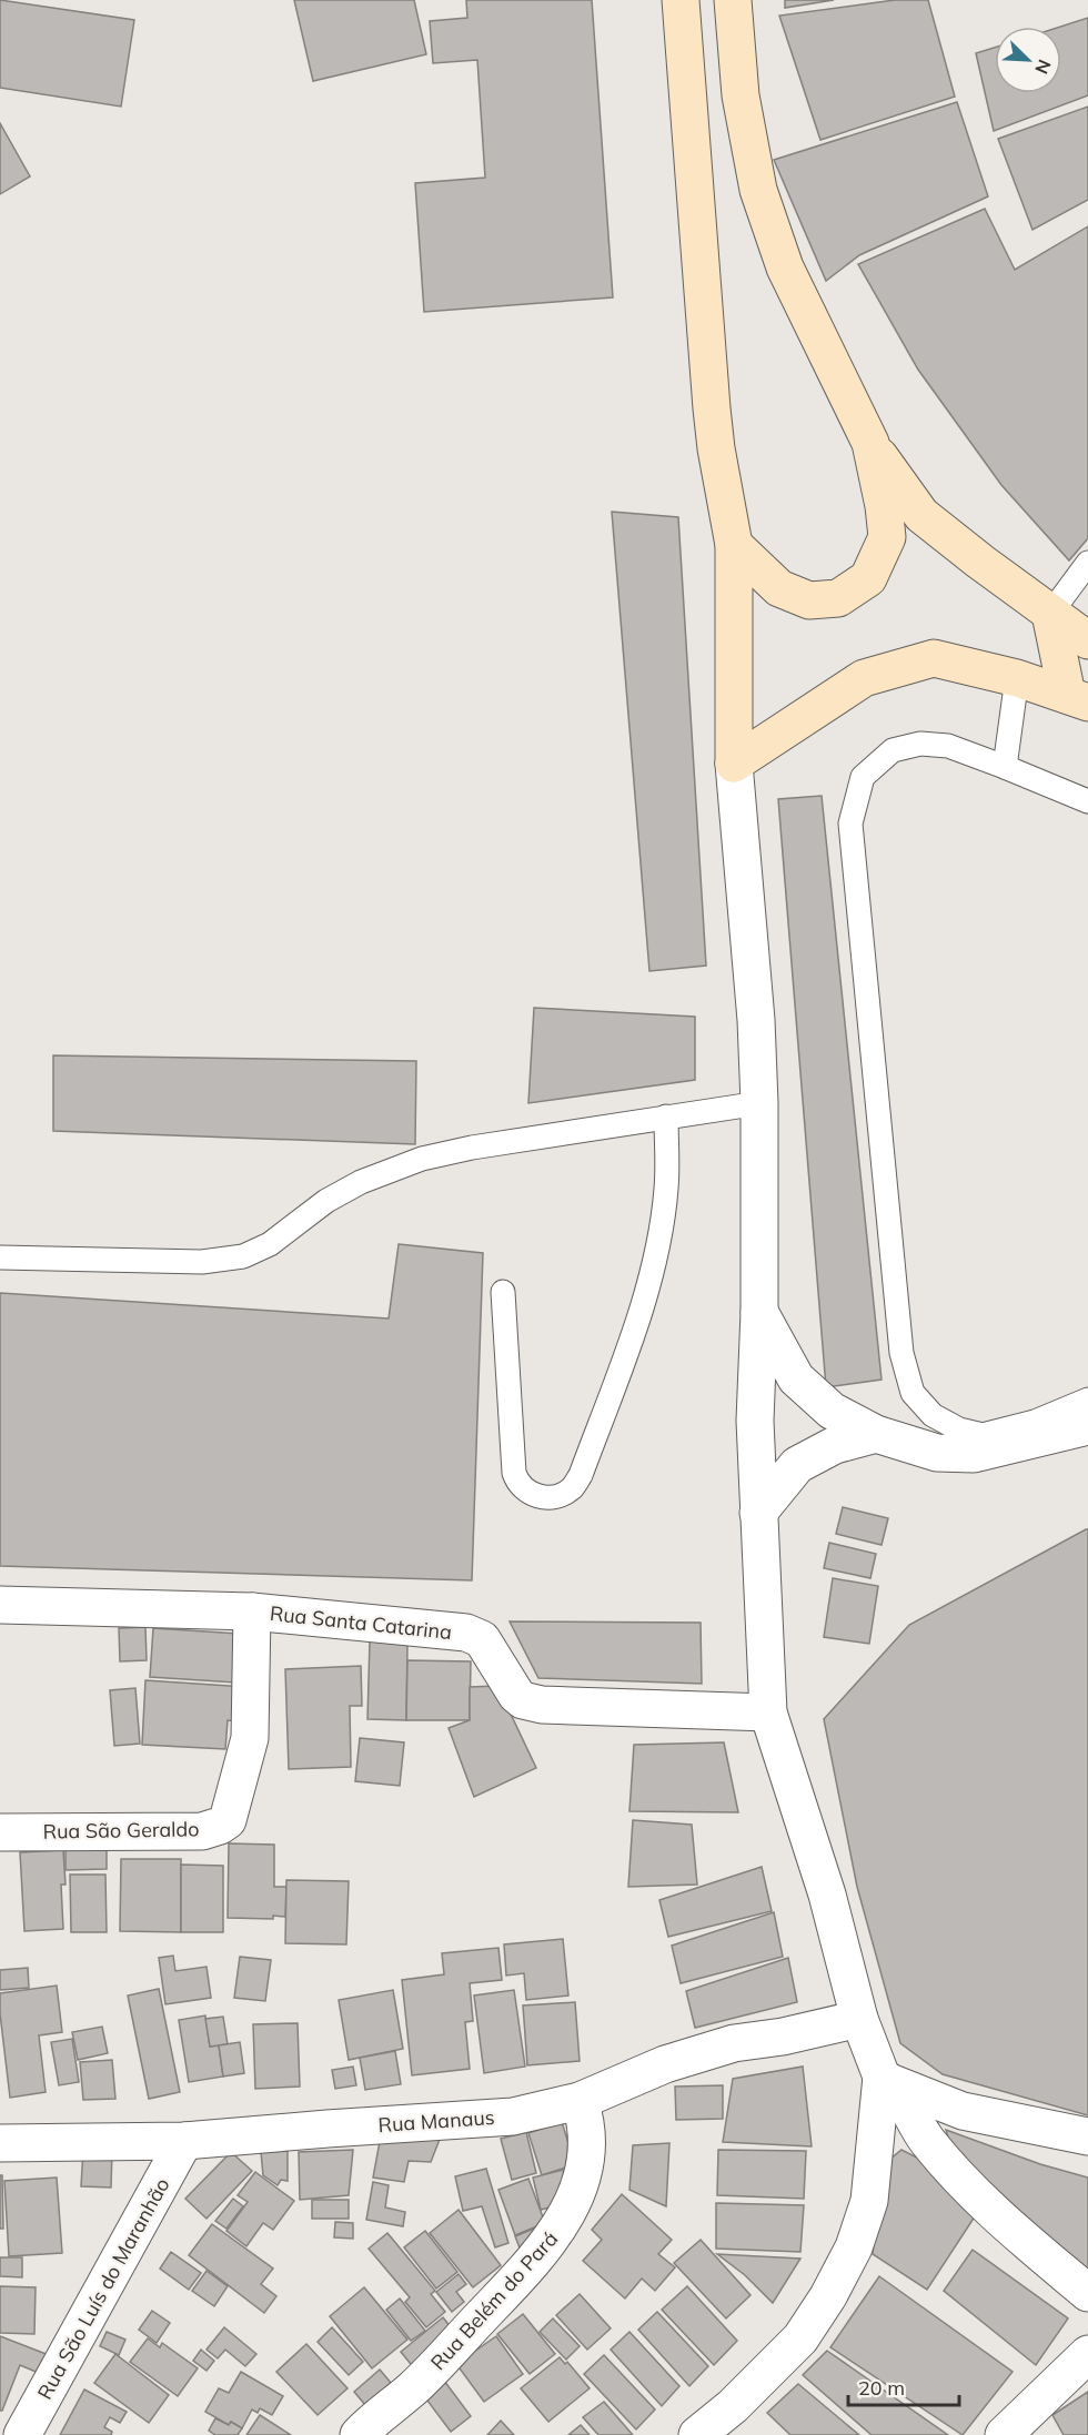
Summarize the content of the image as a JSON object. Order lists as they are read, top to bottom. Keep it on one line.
{"streets":{"street":["Rua Santa Catarina","Rua São Geraldo","Rua Manaus","Rua São Luís do Maranhão","Rua Belém do Pará"]},"crossings":[["Rua Santa Catarina","Rua São Geraldo"],["Rua Manaus","Rua São Luís do Maranhão"],["Rua Manaus","Rua Belém do Pará"]],"scale_bar":"20 m","north":"bottom right"}
